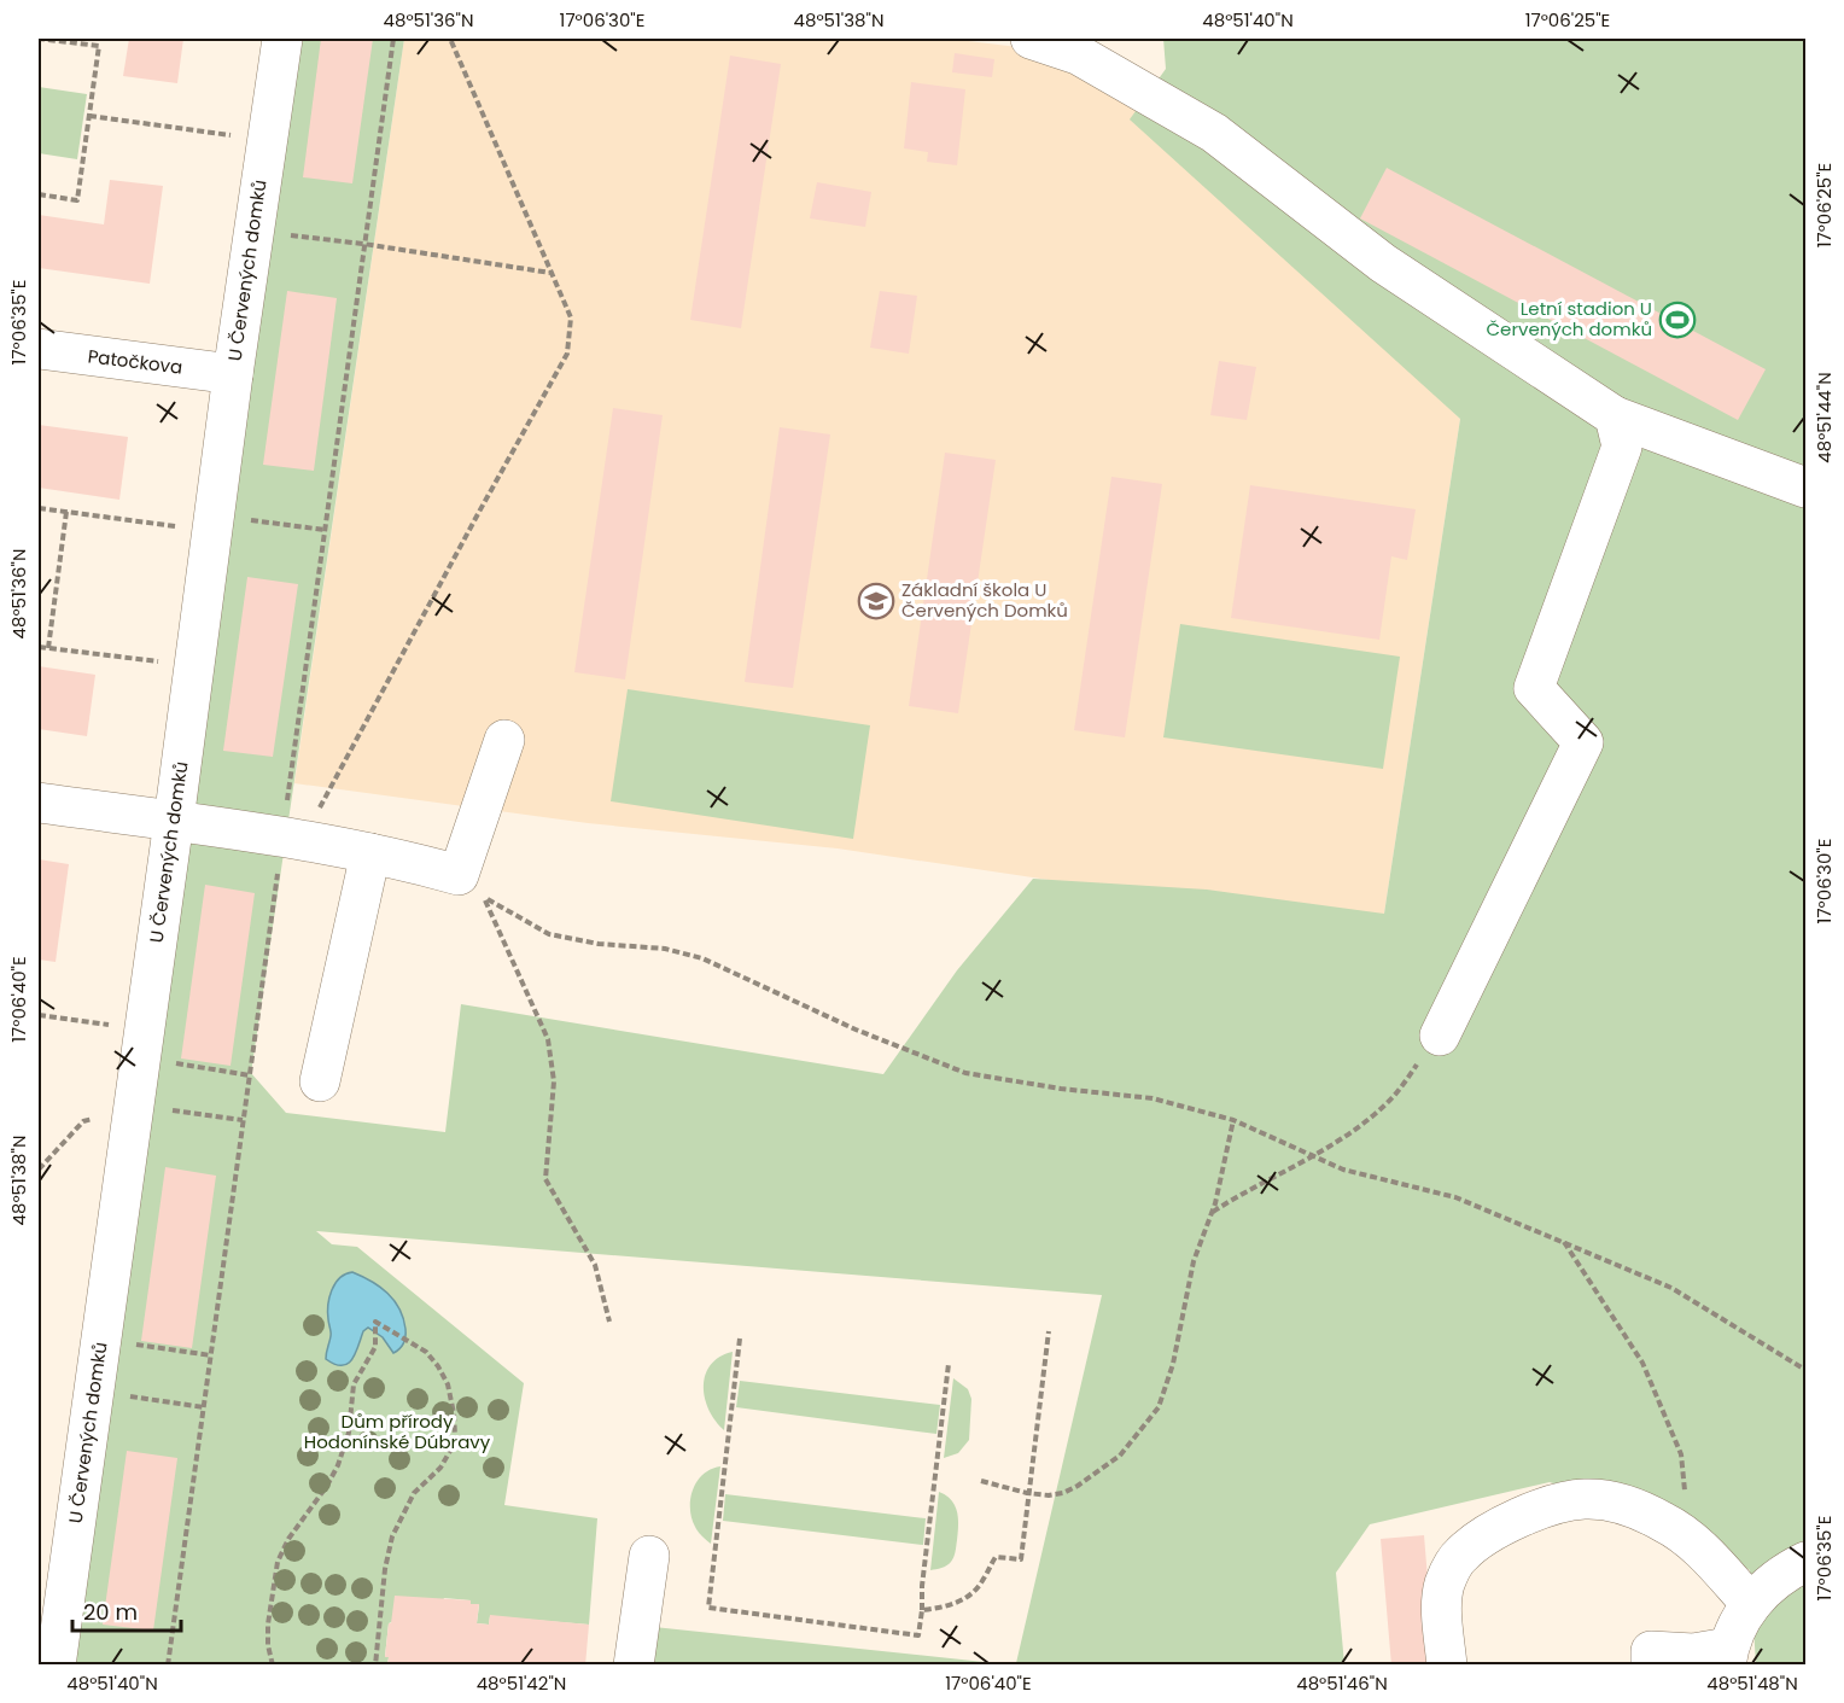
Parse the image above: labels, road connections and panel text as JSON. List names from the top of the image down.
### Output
{
  "streets": {
    "street": ["U Červených domků", "Patočkova"]
  },
  "crossings": [
    ["U Červených domků", "Patočkova"]
  ],
  "parks": ["Dům přírody Hodonínské Dúbravy"],
  "places": {
    "sports": ["Letní stadion U Červených domků"],
    "school or university": ["Základní škola U Červených Domků"]
  },
  "scale_bar": "20 m",
  "coordinates": [
    "48°51'36\"N",
    "17°06'30\"E",
    "48°51'38\"N",
    "48°51'40\"N",
    "17°06'25\"E",
    "17°06'35\"E",
    "48°51'44\"N",
    "17°06'40\"E",
    "48°51'42\"N",
    "48°51'46\"N",
    "48°51'48\"N"
  ]
}
